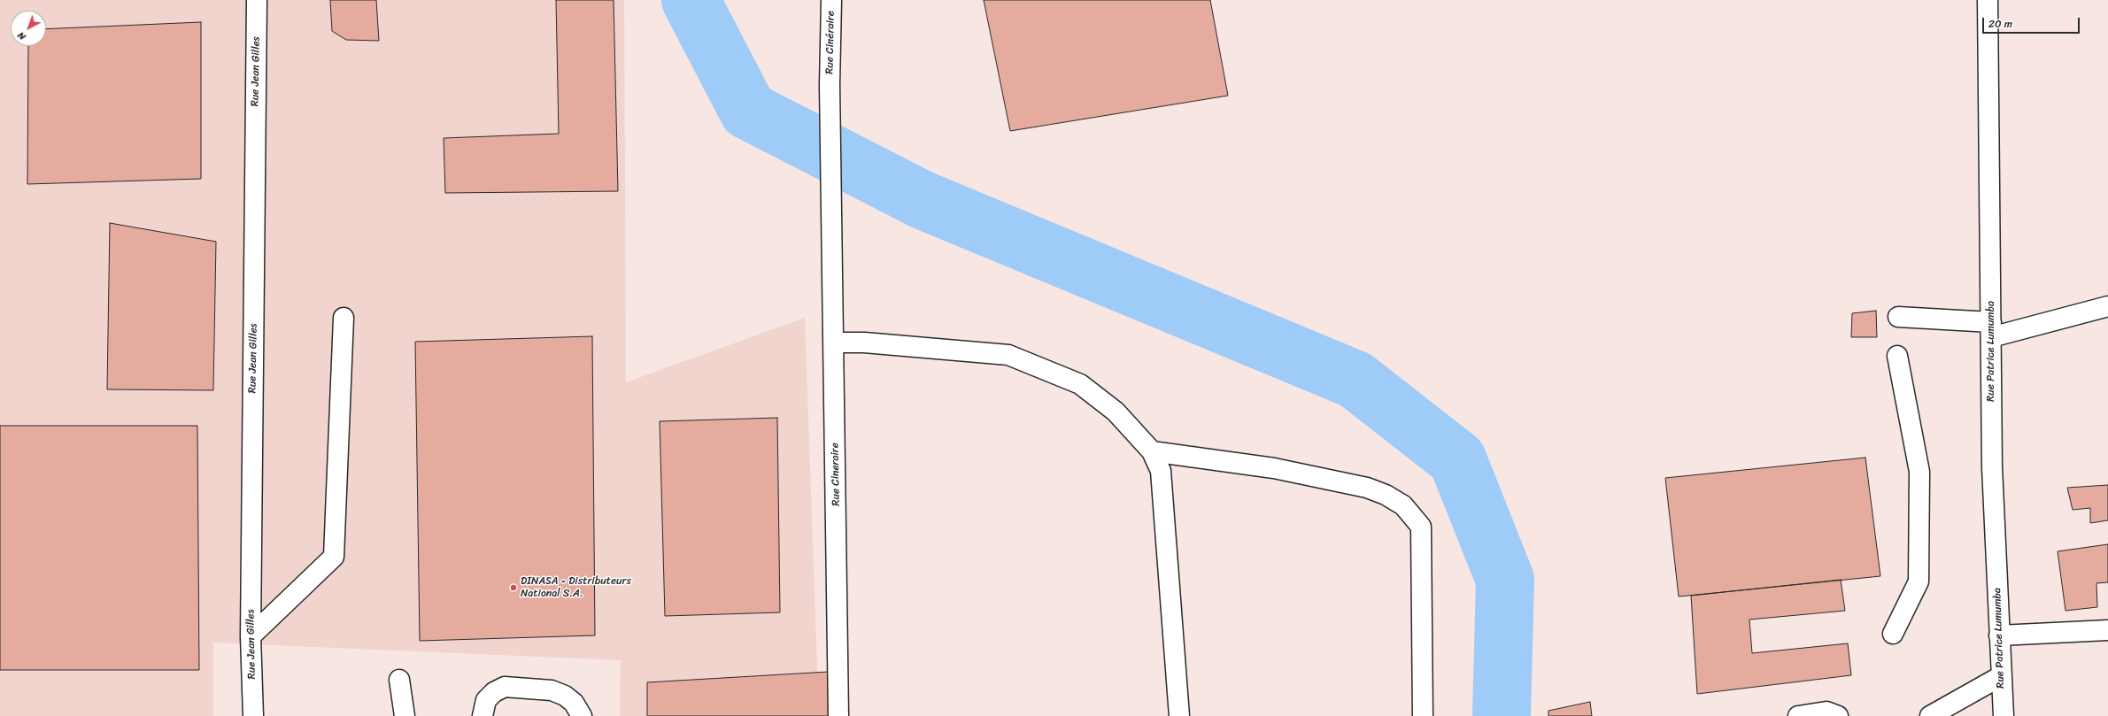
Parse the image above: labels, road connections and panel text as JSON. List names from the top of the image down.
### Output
{
  "streets": {
    "street": [
      "Rue Cinéraire",
      "Rue Jean Gilles",
      "Rue Patrice Lumumba",
      "Rue Cineraire"
    ]
  },
  "crossings": [
    ["Rue Cinéraire", "Rue Cineraire"]
  ],
  "places": ["DINASA - Distributeurs National S.A."],
  "scale_bar": "20 m",
  "north": "bottom left"
}
